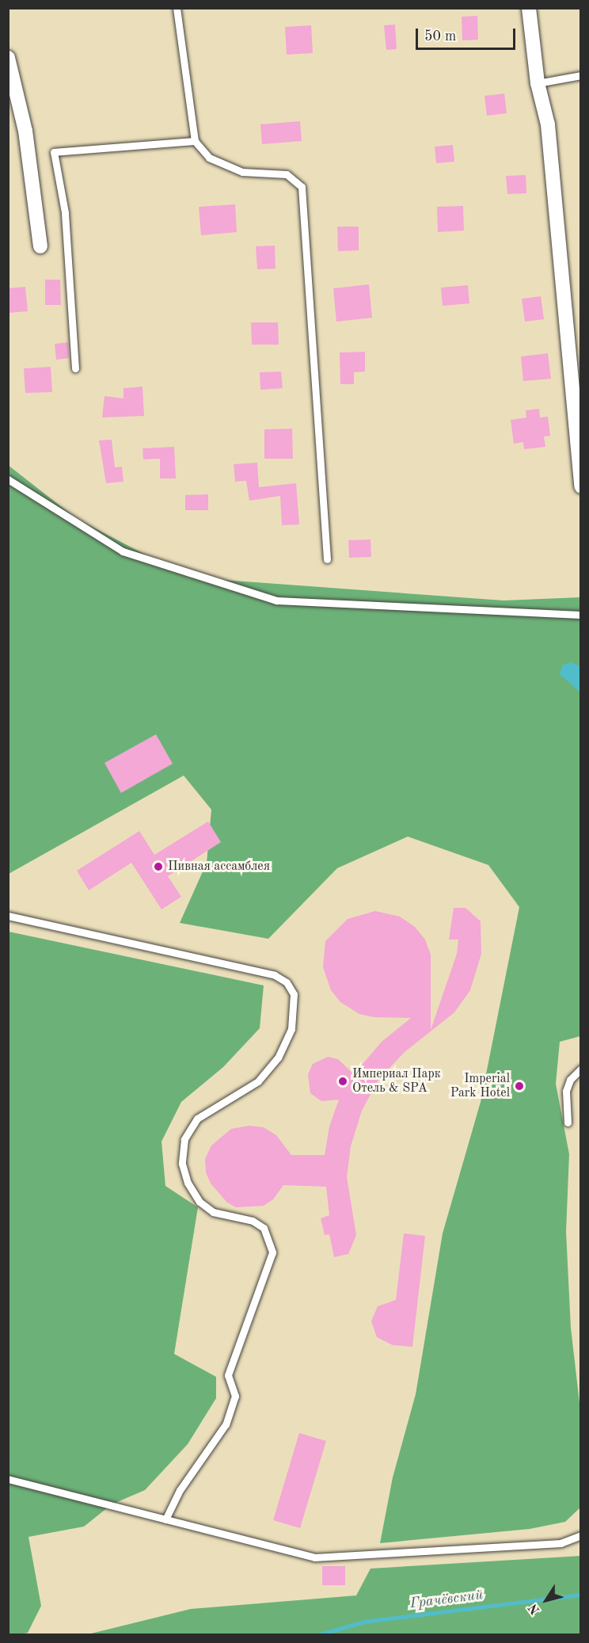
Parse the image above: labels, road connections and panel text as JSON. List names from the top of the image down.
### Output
{
  "water": ["Грачёвский"],
  "places": ["Пивная ассамблея", "Империал Парк Отель & SPA", "Imperial Park Hotel"],
  "scale_bar": "50 m",
  "north": "bottom left"
}
